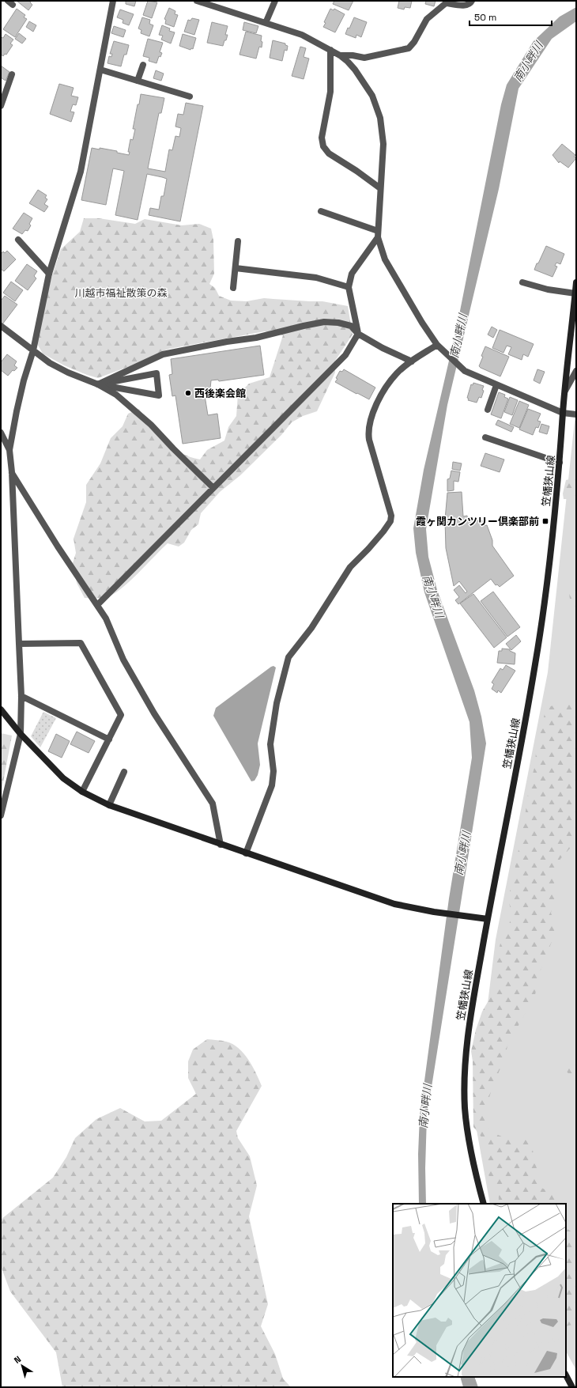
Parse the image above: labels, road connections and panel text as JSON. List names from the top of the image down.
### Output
{
  "streets": {
    "main road": ["笠幡狭山線"]
  },
  "water": ["南小畔川"],
  "parks": ["川越市福祉散策の森"],
  "places": {
    "other": ["西後楽会館"],
    "transit": ["霞ヶ関カンツリー倶楽部前"]
  },
  "scale_bar": "50 m",
  "north": "top left"
}
